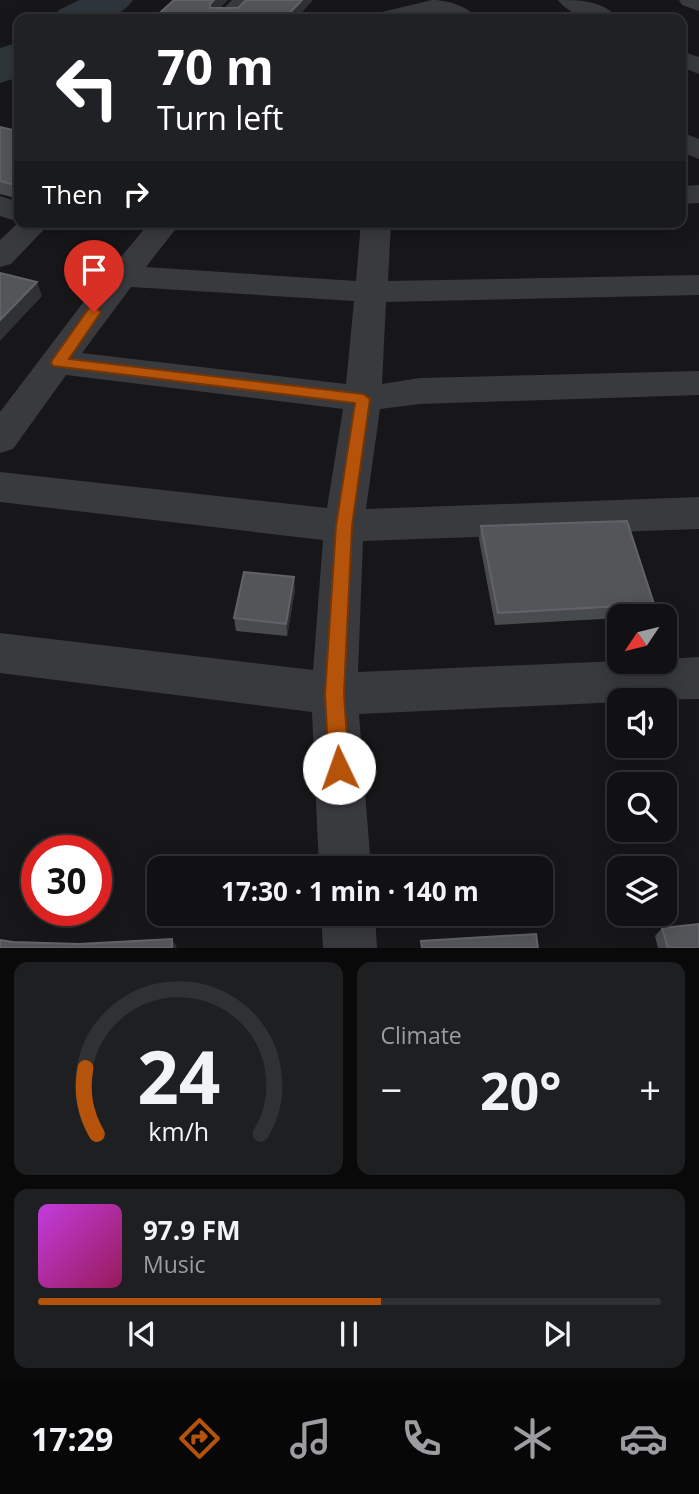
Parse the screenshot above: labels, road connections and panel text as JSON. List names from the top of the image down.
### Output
{
  "north": "bottom left",
  "page": {
    "turn": ["70 m", "Turn left"],
    "then": "Then",
    "limit": "30",
    "trip": "17:30 · 1 min · 140 m",
    "tile": "Climate",
    "heat": ["−", "20°", "+"],
    "song": ["97.9 FM", "Music"],
    "tabs": "17:29",
    "gauge": ["24", "km/h"]
  }
}
